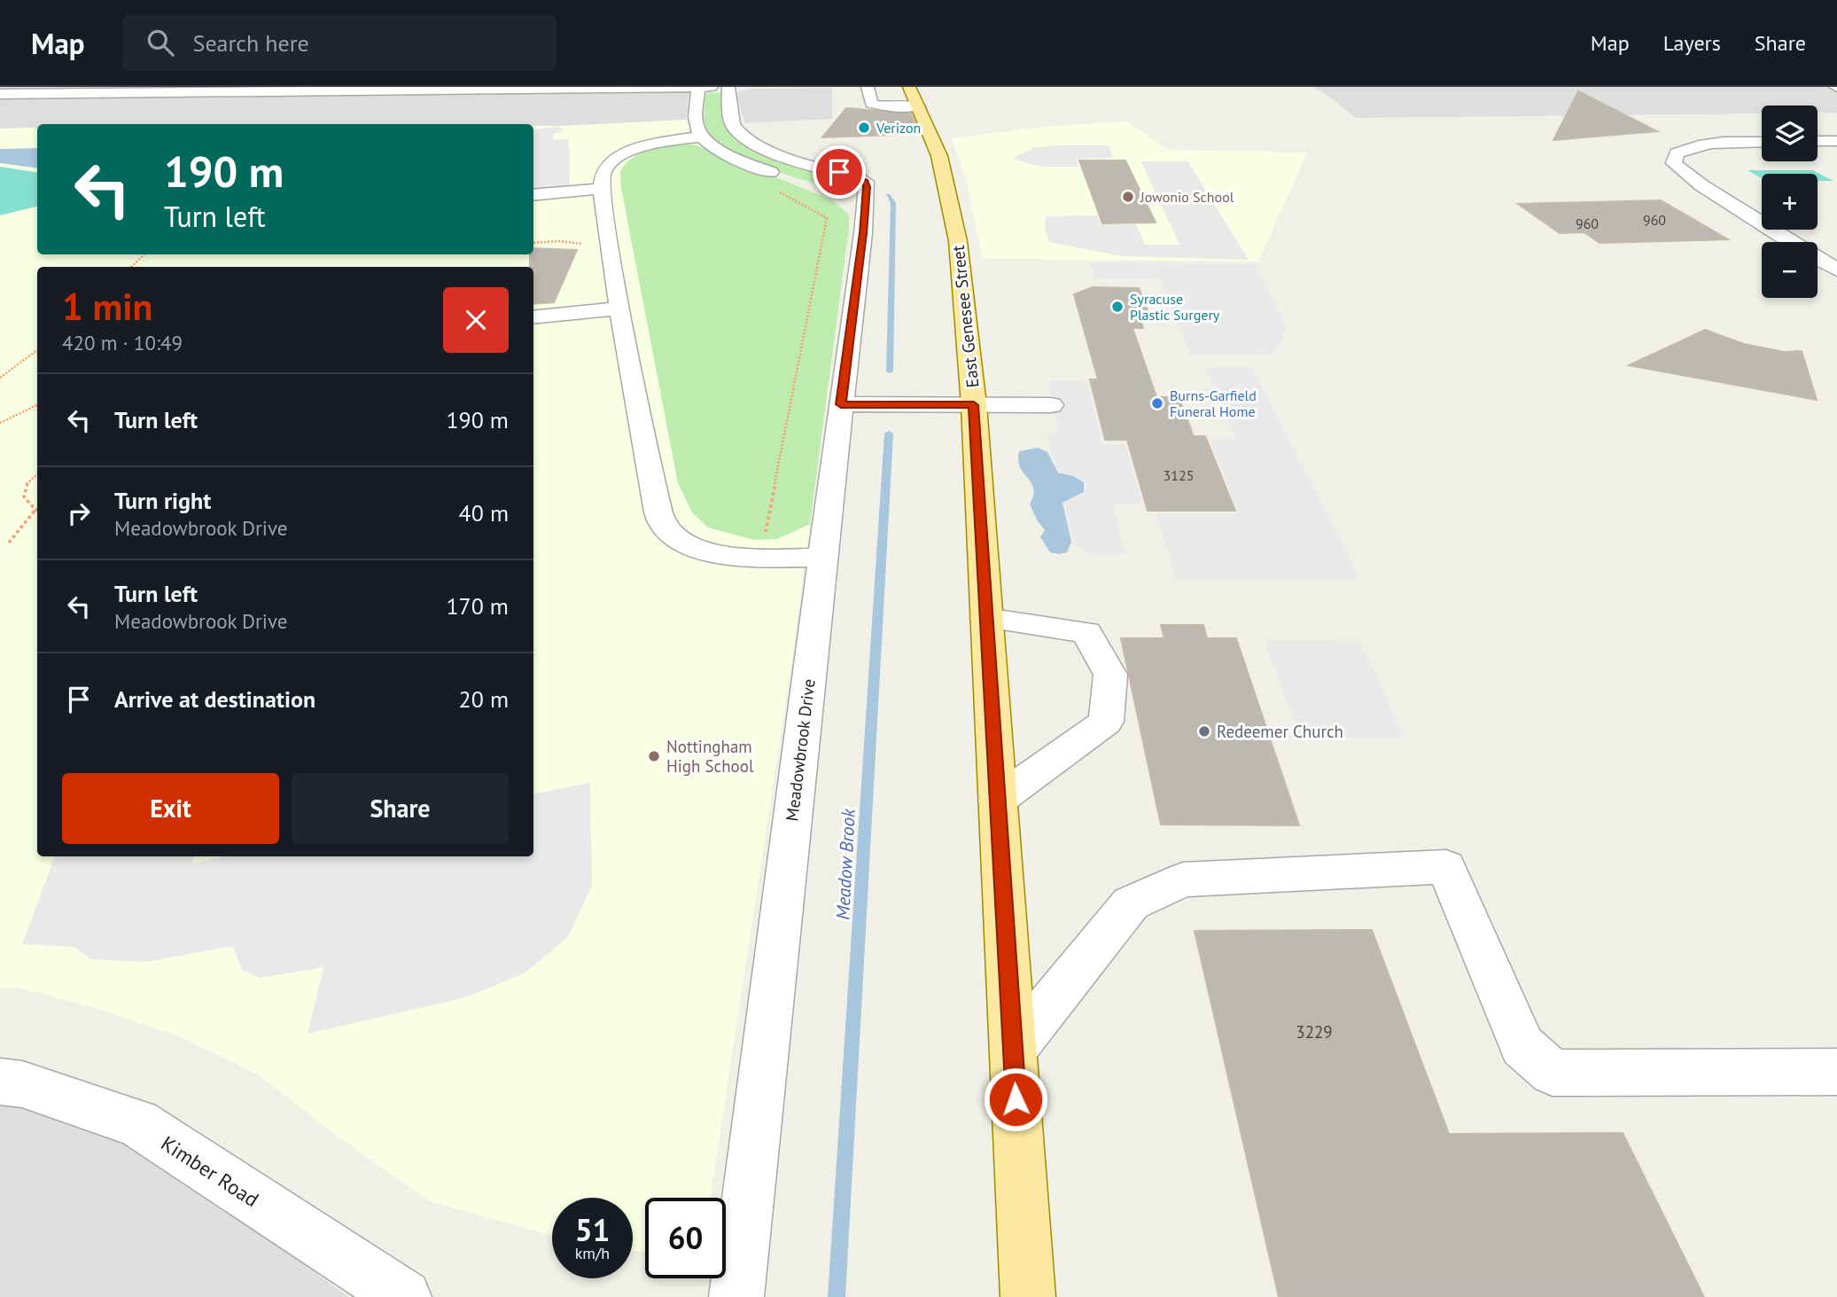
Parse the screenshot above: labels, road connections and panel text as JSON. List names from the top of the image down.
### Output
{
  "streets": {
    "main road": ["East Genesee Street"],
    "street": ["Meadowbrook Drive", "Kimber Road"]
  },
  "water": ["Meadow Brook"],
  "places": [
    "Verizon",
    "Jowonio School",
    "Syracuse Plastic Surgery",
    "Burns-Garfield Funeral Home",
    "Redeemer Church",
    "Nottingham High School"
  ],
  "house_numbers": [
    "960",
    "960",
    "3125",
    "3229"
  ],
  "page": {
    "header": "Map",
    "search": "Search here",
    "nav": ["Map", "Layers", "Share"],
    "map_buttons": ["+", "−"],
    "turn": ["190 m", "Turn left"],
    "heading": ["1 min", "420 m · 10:49"],
    "list": [
      {
        "name": "Turn left",
        "value": "190 m"
      },
      {
        "name": "Turn right",
        "note": "Meadowbrook Drive",
        "value": "40 m"
      },
      {
        "name": "Turn left",
        "note": "Meadowbrook Drive",
        "value": "170 m"
      },
      {
        "name": "Arrive at destination",
        "value": "20 m"
      }
    ],
    "buttons": ["Exit", "Share"],
    "speed": "51 km/h",
    "limit": "60"
  }
}
